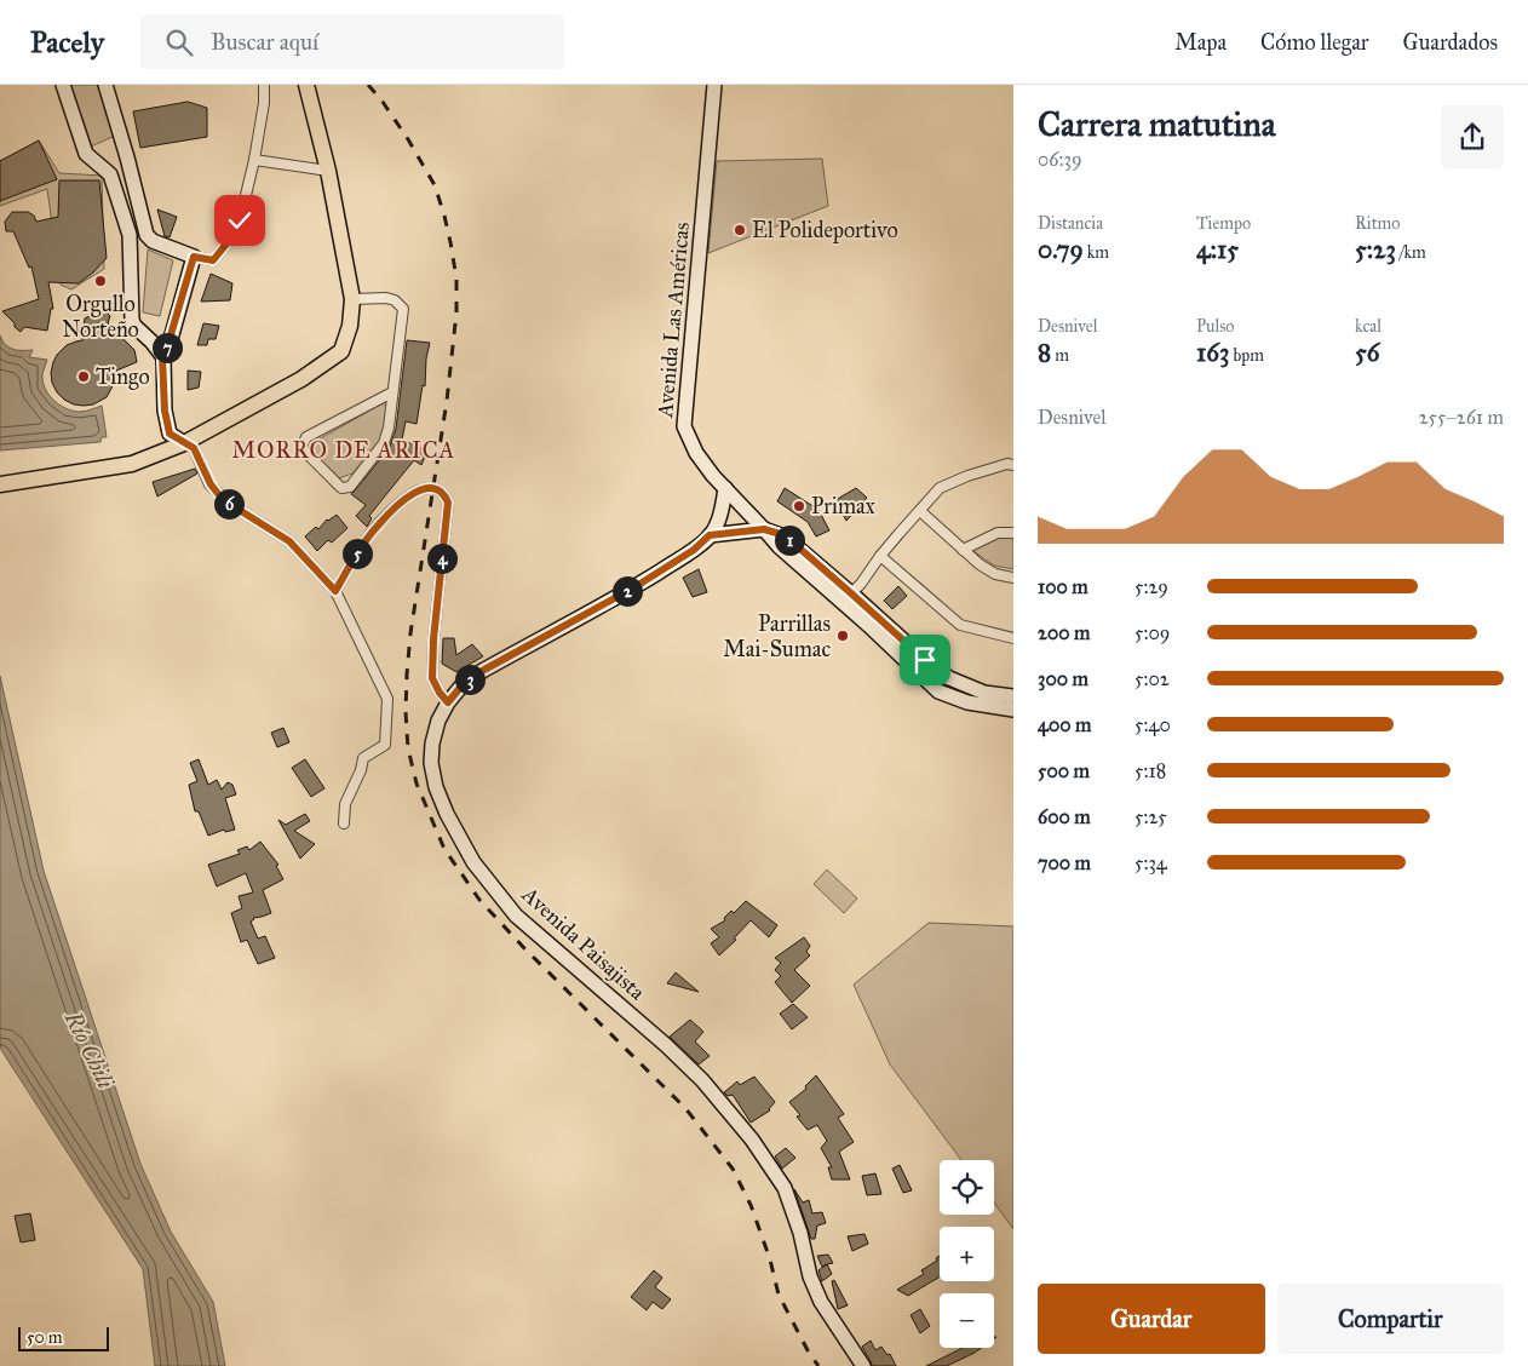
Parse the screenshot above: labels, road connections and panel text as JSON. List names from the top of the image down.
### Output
{
  "streets": {
    "main road": ["Avenida Las Américas", "Avenida Paisajista"]
  },
  "crossings": [
    ["Avenida Las Américas", "Avenida Paisajista"]
  ],
  "districts": ["MORRO DE ARICA"],
  "water": ["Río Chili"],
  "places": [
    "El Polideportivo",
    "Orgullo Norteño",
    "Tingo",
    "Primax",
    "Parrillas Mai-Sumac"
  ],
  "scale_bar": "50 m",
  "page": {
    "header": "Pacely",
    "search": "Buscar aquí",
    "nav": ["Mapa", "Cómo llegar", "Guardados"],
    "heading": ["Carrera matutina", "06:39"],
    "stats": [
      ["Distancia", "0.79 km"],
      ["Tiempo", "4:15"],
      ["Ritmo", "5:23 /km"],
      ["Desnivel", "8 m"],
      ["Pulso", "163 bpm"],
      ["kcal", "56"]
    ],
    "pins": [
      "7",
      "6",
      "1",
      "5",
      "4",
      "2",
      "3"
    ],
    "chart": ["Desnivel", "255–261 m"],
    "list": [
      {
        "name": "100 m",
        "note": "5:29"
      },
      {
        "name": "200 m",
        "note": "5:09"
      },
      {
        "name": "300 m",
        "note": "5:02"
      },
      {
        "name": "400 m",
        "note": "5:40"
      },
      {
        "name": "500 m",
        "note": "5:18"
      },
      {
        "name": "600 m",
        "note": "5:25"
      },
      {
        "name": "700 m",
        "note": "5:34"
      }
    ],
    "map_buttons": ["+", "−"],
    "buttons": ["Guardar", "Compartir"],
    "scale": "50 m"
  }
}
